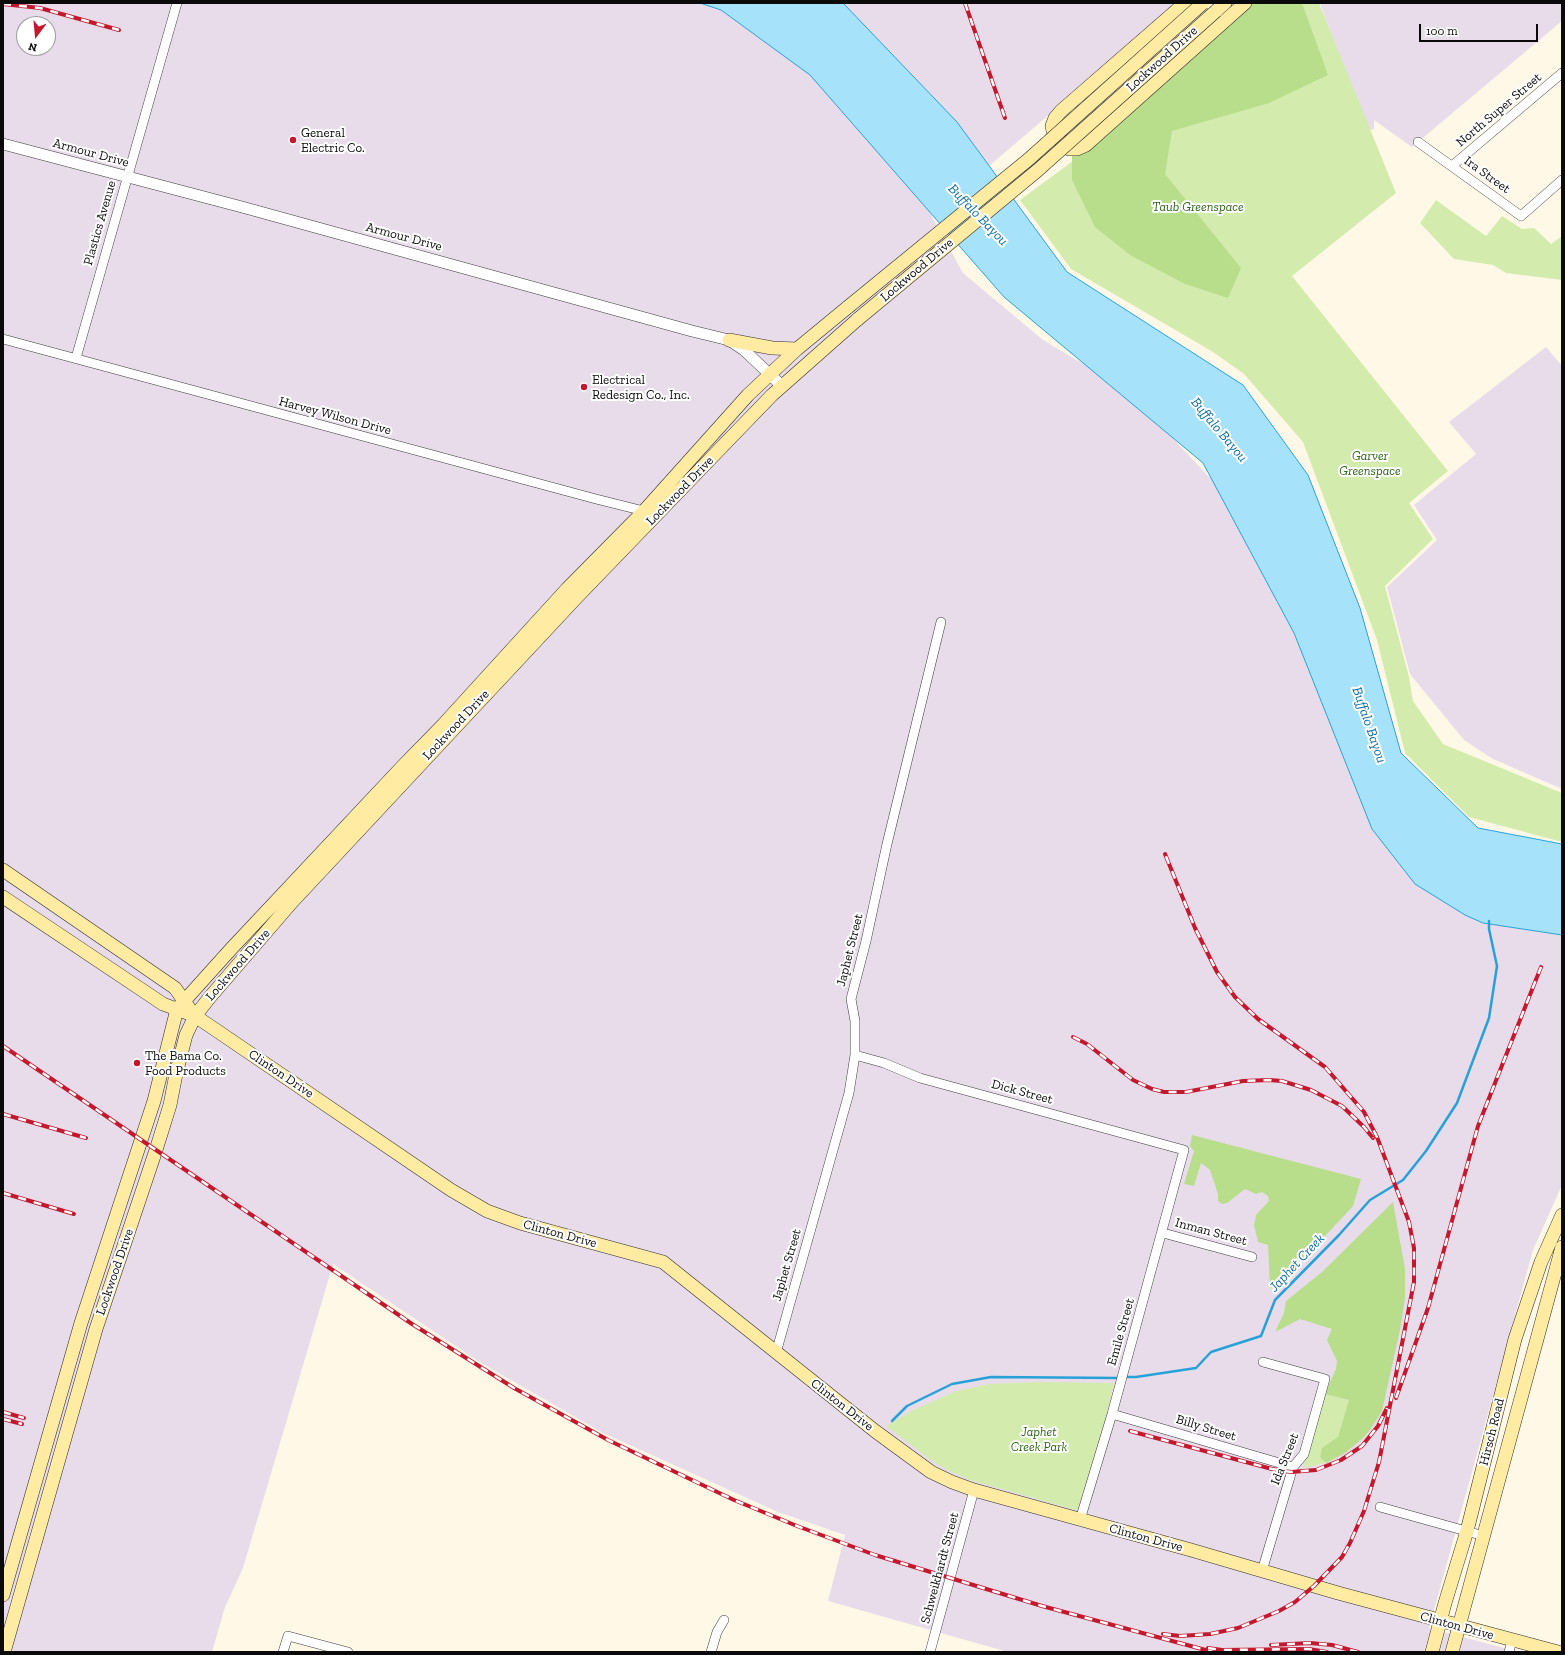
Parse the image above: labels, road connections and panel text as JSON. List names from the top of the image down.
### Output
{
  "streets": {
    "main road": ["Lockwood Drive", "Clinton Drive", "Hirsch Road"],
    "street": [
      "North Super Street",
      "Armour Drive",
      "Ira Street",
      "Plastics Avenue",
      "Harvey Wilson Drive",
      "Japhet Street",
      "Dick Street",
      "Inman Street",
      "Emile Street",
      "Billy Street",
      "Ida Street",
      "Schweikhardt Street"
    ]
  },
  "crossings": [
    ["Lockwood Drive", "Armour Drive"],
    ["Lockwood Drive", "Harvey Wilson Drive"],
    ["Lockwood Drive", "Clinton Drive"],
    ["North Super Street", "Ira Street"],
    ["Armour Drive", "Plastics Avenue"],
    ["Plastics Avenue", "Harvey Wilson Drive"],
    ["Japhet Street", "Clinton Drive"],
    ["Japhet Street", "Dick Street"],
    ["Clinton Drive", "Emile Street"],
    ["Clinton Drive", "Hirsch Road"],
    ["Clinton Drive", "Ida Street"],
    ["Clinton Drive", "Schweikhardt Street"],
    ["Dick Street", "Emile Street"],
    ["Inman Street", "Emile Street"],
    ["Emile Street", "Billy Street"],
    ["Billy Street", "Ida Street"]
  ],
  "water": ["Buffalo Bayou", "Japhet Creek"],
  "parks": ["Taub Greenspace", "Garver Greenspace", "Japhet Creek Park"],
  "places": ["General Electric Co.", "Electrical Redesign Co., Inc.", "The Bama Co. Food Products"],
  "scale_bar": "100 m",
  "north": "bottom"
}
